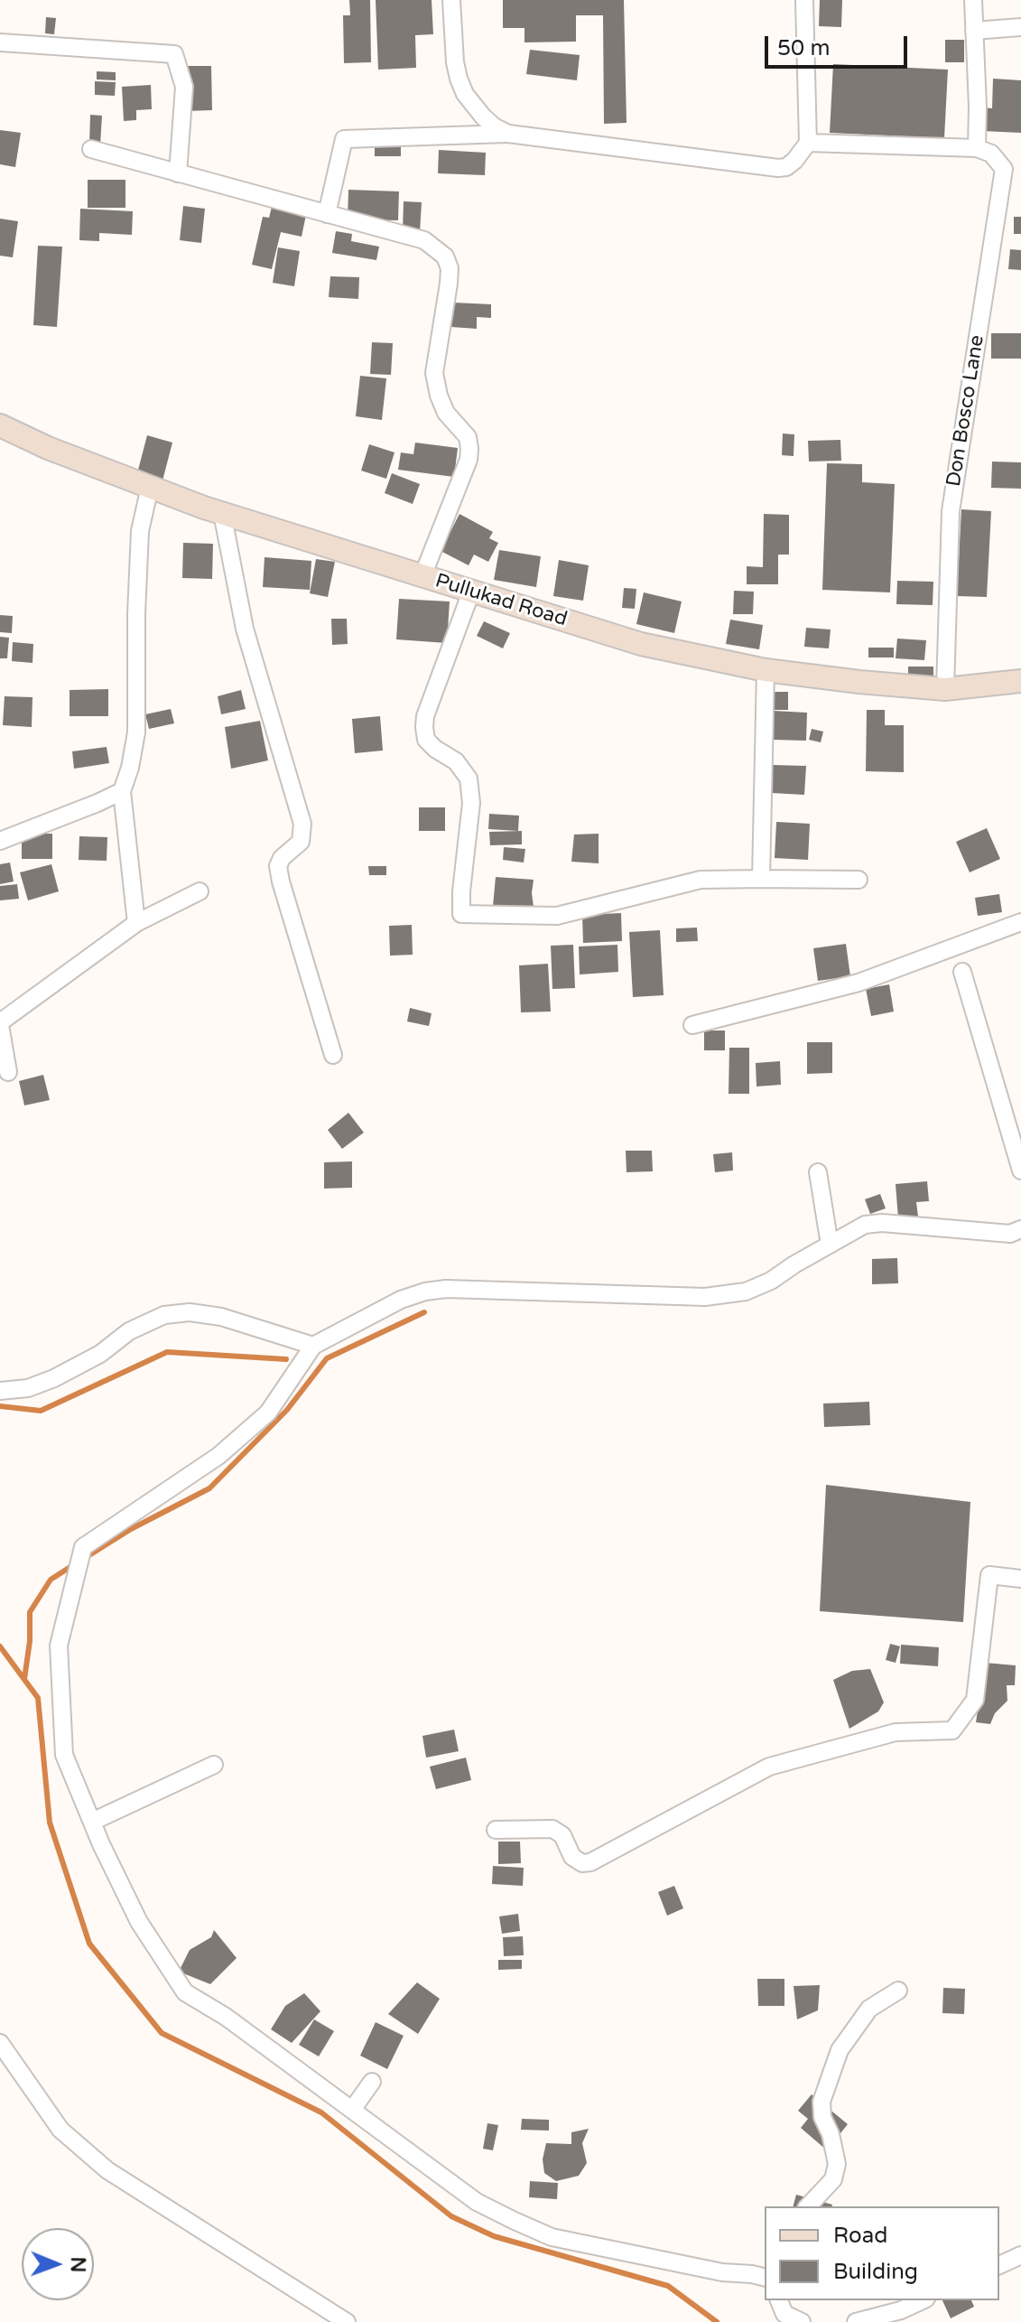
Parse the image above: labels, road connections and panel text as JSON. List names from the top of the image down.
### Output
{
  "streets": {
    "street": ["Don Bosco Lane", "Pullukad Road"]
  },
  "crossings": [
    ["Don Bosco Lane", "Pullukad Road"]
  ],
  "legend": ["Road", "Building"],
  "scale_bar": "50 m",
  "north": "right"
}
